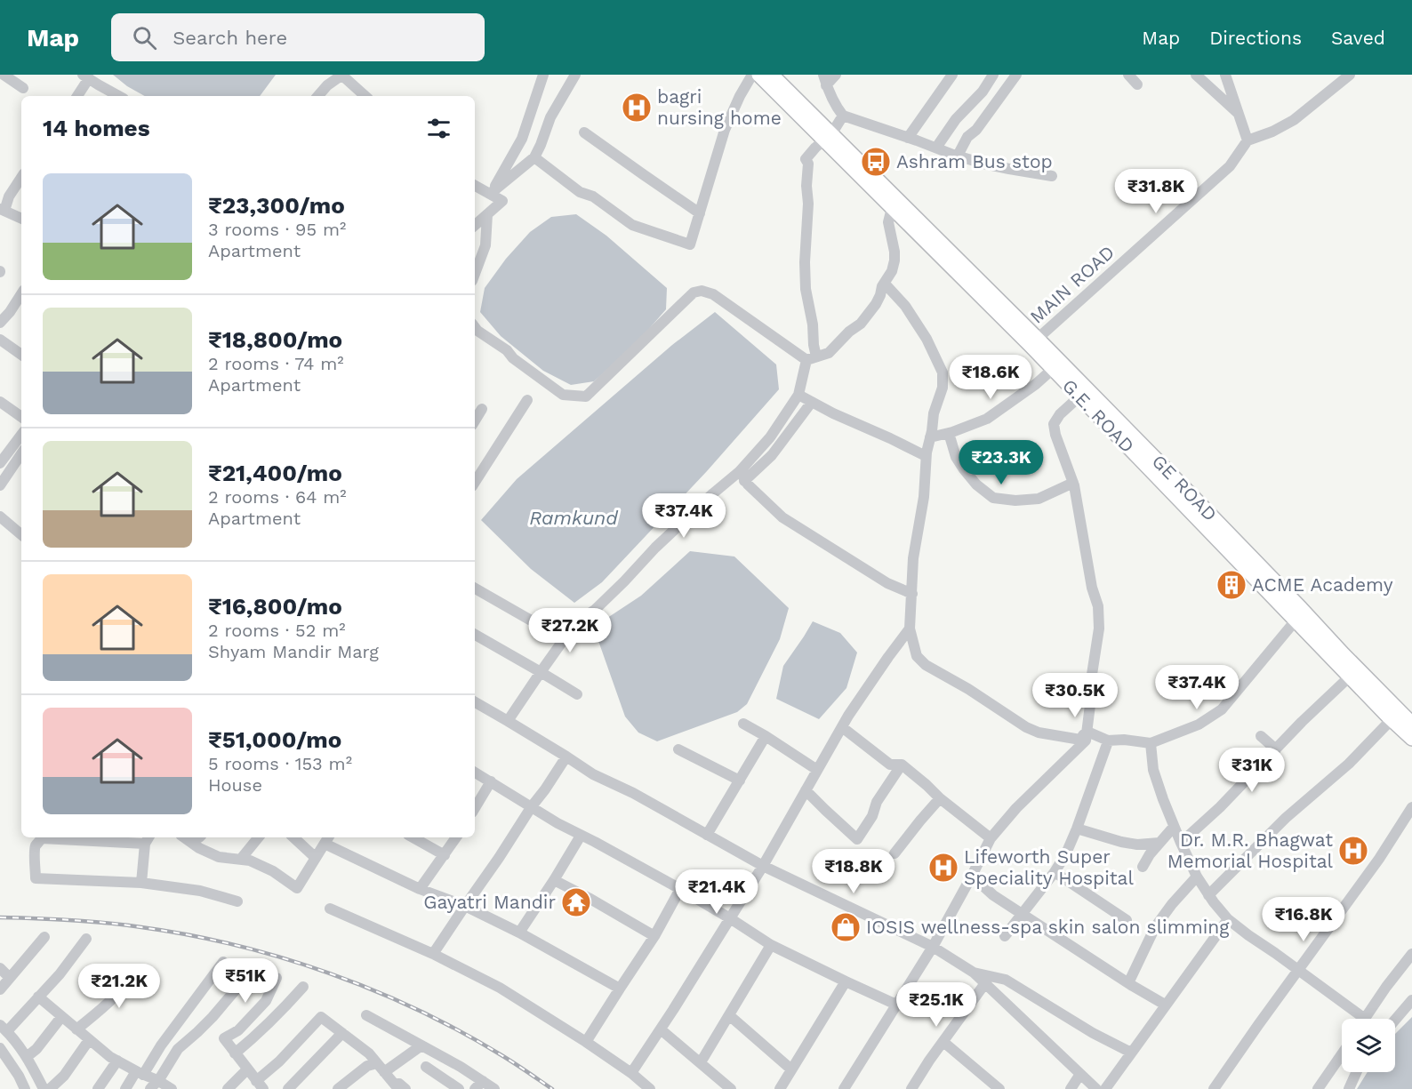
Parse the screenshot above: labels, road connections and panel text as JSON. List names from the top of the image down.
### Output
{
  "streets": {
    "main road": ["G.E. ROAD", "GE ROAD"],
    "street": ["MAIN ROAD"]
  },
  "crossings": [
    ["MAIN ROAD", "G.E. ROAD"],
    ["MAIN ROAD", "GE ROAD"],
    ["G.E. ROAD", "GE ROAD"]
  ],
  "water": ["Ramkund"],
  "places": {
    "hospital": ["bagri nursing home", "Dr. M.R. Bhagwat Memorial Hospital", "Lifeworth Super Speciality Hospital"],
    "bus stop": ["Ashram Bus stop"],
    "building": ["ACME Academy"],
    "temple": ["Gayatri Mandir"],
    "shop": ["IOSIS wellness-spa skin salon slimming"]
  },
  "page": {
    "header": "Map",
    "search": "Search here",
    "nav": ["Map", "Directions", "Saved"],
    "heading": "14 homes",
    "list": [
      {
        "name": "₹23,300/mo",
        "note": "3 rooms · 95 m² · Apartment"
      },
      {
        "name": "₹18,800/mo",
        "note": "2 rooms · 74 m² · Apartment"
      },
      {
        "name": "₹21,400/mo",
        "note": "2 rooms · 64 m² · Apartment"
      },
      {
        "name": "₹16,800/mo",
        "note": "2 rooms · 52 m² · Shyam Mandir Marg"
      },
      {
        "name": "₹51,000/mo",
        "note": "5 rooms · 153 m² · House"
      }
    ],
    "price": [
      "₹31.8K",
      "₹18.6K",
      "₹23.3K",
      "₹37.4K",
      "₹27.2K",
      "₹37.4K",
      "₹30.5K",
      "₹31K",
      "₹18.8K",
      "₹21.4K",
      "₹16.8K",
      "₹51K",
      "₹21.2K",
      "₹25.1K"
    ]
  }
}
